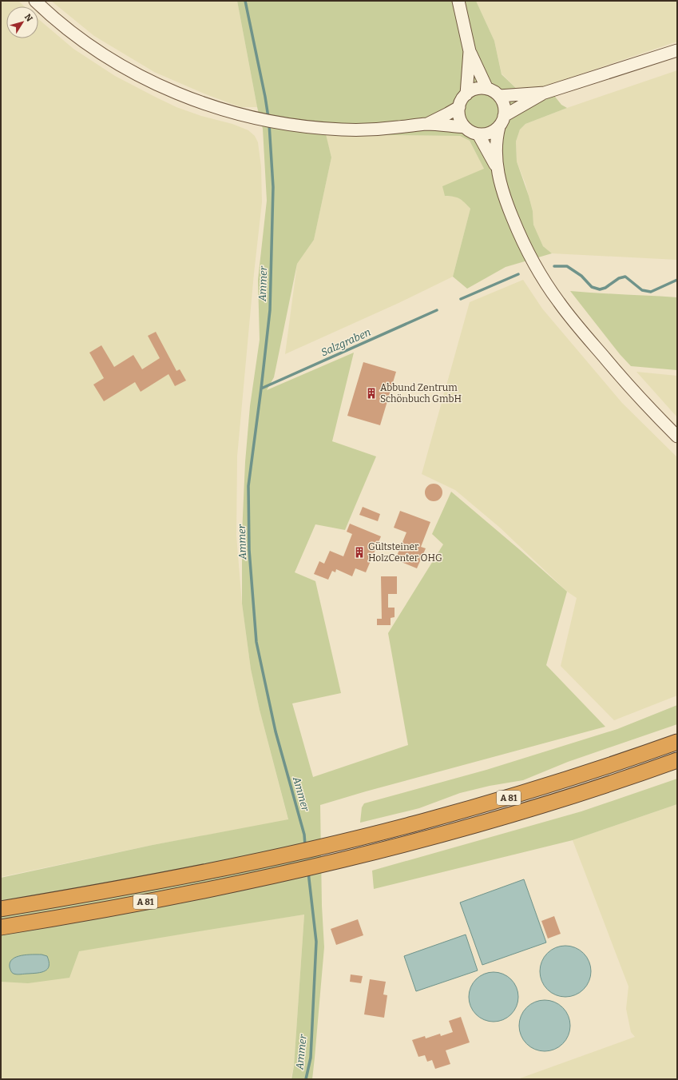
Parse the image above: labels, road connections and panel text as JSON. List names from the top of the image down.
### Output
{
  "streets": {
    "highway": ["A 81"]
  },
  "water": ["Ammer", "Salzgraben"],
  "places": {
    "building": ["Abbund Zentrum Schönbuch GmbH", "Gültsteiner HolzCenter OHG"]
  },
  "north": "top right"
}
